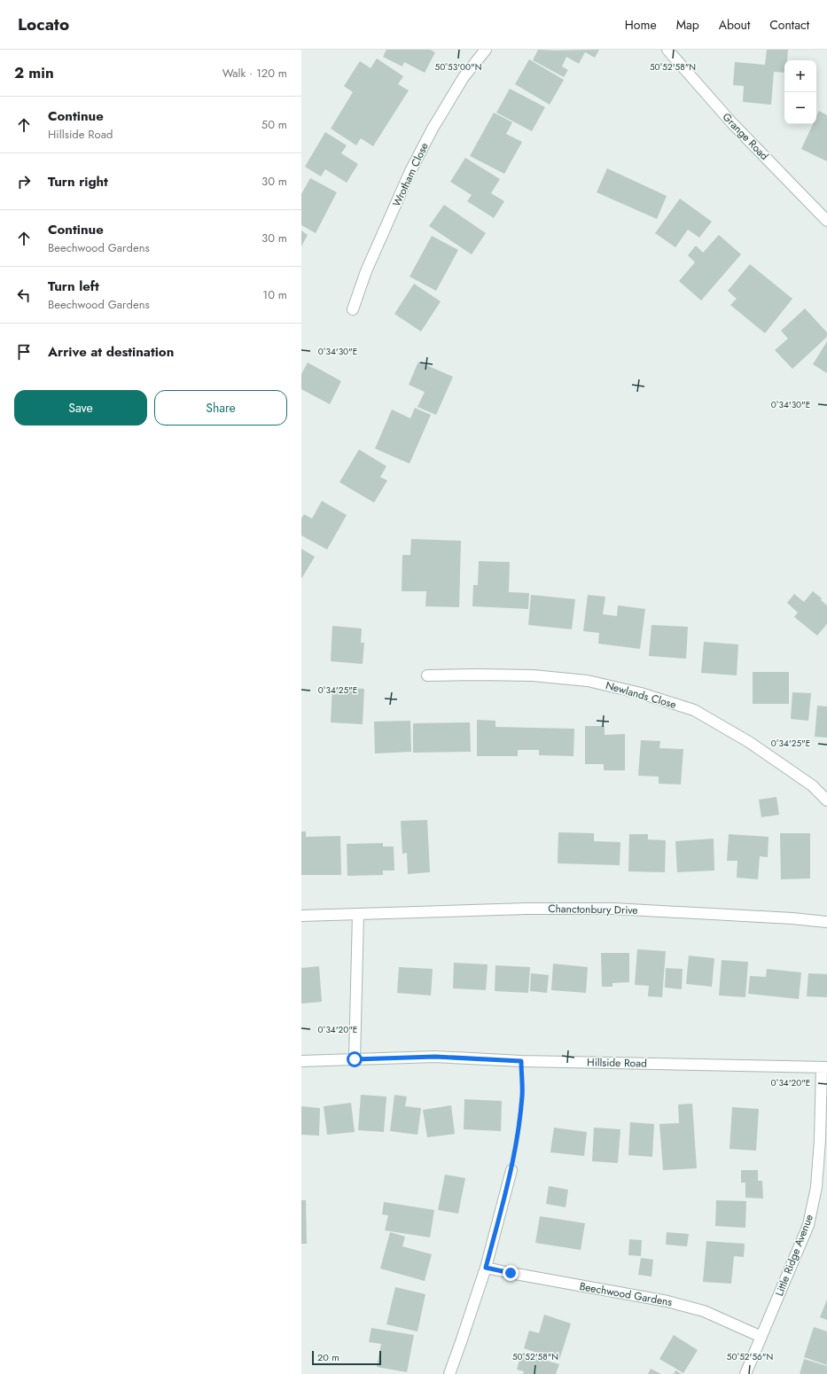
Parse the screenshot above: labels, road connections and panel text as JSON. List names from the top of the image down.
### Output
{
  "streets": {
    "street": [
      "Grange Road",
      "Wrotham Close",
      "Newlands Close",
      "Chanctonbury Drive",
      "Hillside Road",
      "Little Ridge Avenue",
      "Beechwood Gardens"
    ]
  },
  "crossings": [
    ["Hillside Road", "Little Ridge Avenue"],
    ["Little Ridge Avenue", "Beechwood Gardens"]
  ],
  "scale_bar": "20 m",
  "page": {
    "header": "Locato",
    "nav": [
      "Home",
      "Map",
      "About",
      "Contact"
    ],
    "heading": ["2 min", "Walk · 120 m"],
    "map_buttons": ["+", "−"],
    "list": [
      ["Continue", "Hillside Road", "50 m"],
      ["Turn right", "30 m"],
      ["Continue", "Beechwood Gardens", "30 m"],
      ["Turn left", "Beechwood Gardens", "10 m"],
      "Arrive at destination"
    ],
    "buttons": ["Save", "Share"],
    "scale": "20 m"
  },
  "coordinates": [
    "50°53'00\"N",
    "50°52'58\"N",
    "0°34'30\"E",
    "0°34'25\"E",
    "0°34'20\"E",
    "50°52'56\"N"
  ]
}
